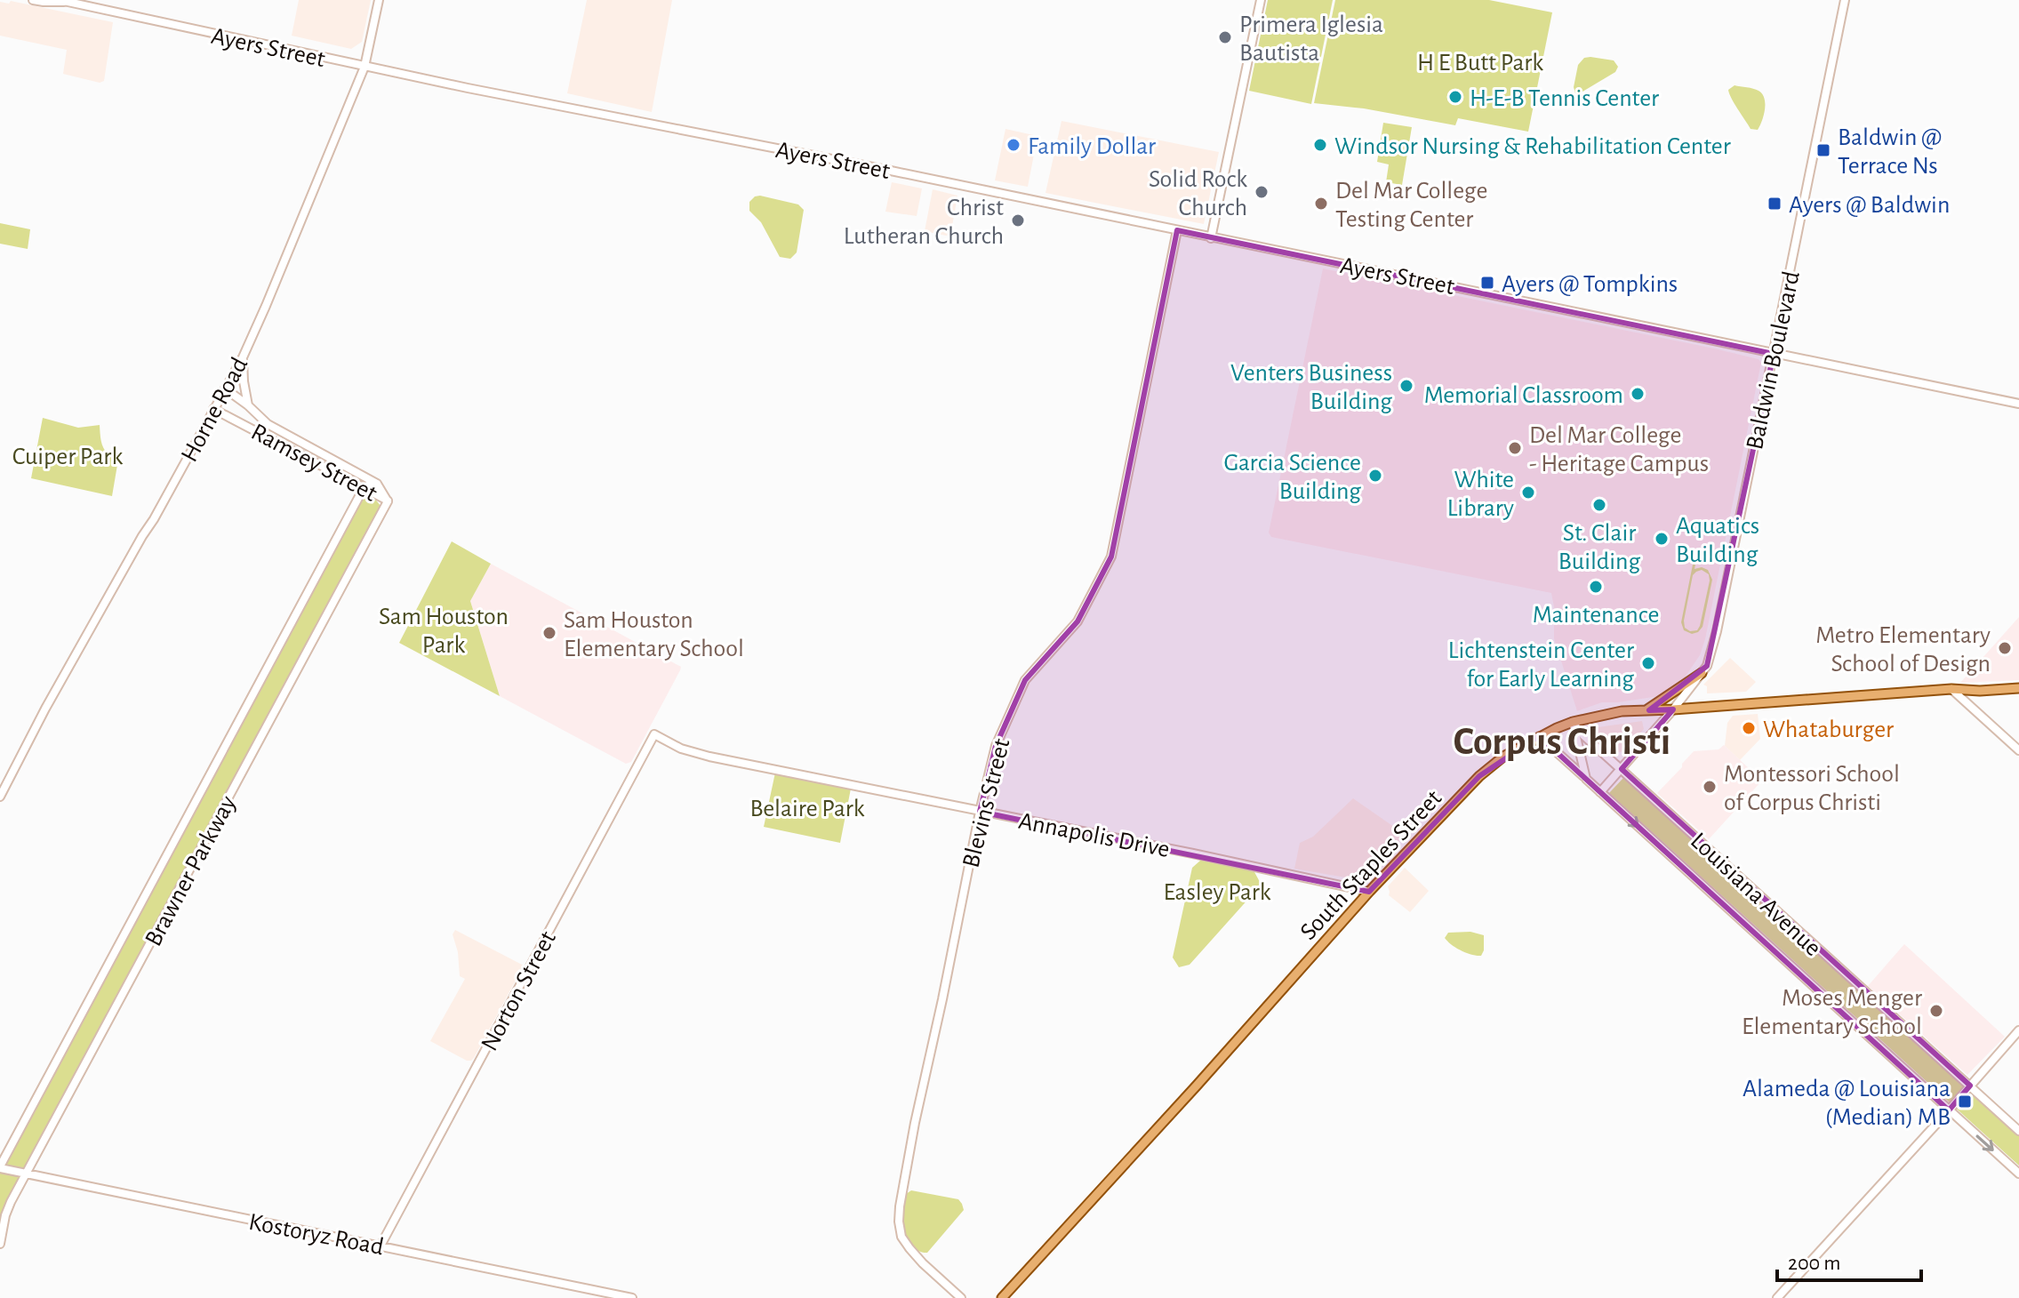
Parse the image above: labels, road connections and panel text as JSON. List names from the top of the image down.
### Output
{
  "streets": {
    "main road": [
      "Ayers Street",
      "Baldwin Boulevard",
      "Horne Road",
      "Ramsey Street",
      "Blevins Street",
      "Annapolis Drive",
      "South Staples Street",
      "Brawner Parkway",
      "Louisiana Avenue",
      "Norton Street",
      "Kostoryz Road"
    ]
  },
  "crossings": [
    ["Ayers Street", "Baldwin Boulevard"],
    ["Ayers Street", "Horne Road"],
    ["Ayers Street", "Blevins Street"],
    ["Baldwin Boulevard", "South Staples Street"],
    ["Baldwin Boulevard", "Louisiana Avenue"],
    ["Horne Road", "Ramsey Street"],
    ["Ramsey Street", "Brawner Parkway"],
    ["Blevins Street", "Annapolis Drive"],
    ["Annapolis Drive", "South Staples Street"],
    ["Annapolis Drive", "Norton Street"],
    ["South Staples Street", "Louisiana Avenue"],
    ["Brawner Parkway", "Kostoryz Road"],
    ["Norton Street", "Kostoryz Road"]
  ],
  "districts": ["Corpus Christi"],
  "parks": [
    "H E Butt Park",
    "Cuiper Park",
    "Sam Houston Park",
    "Belaire Park",
    "Easley Park"
  ],
  "places": {
    "other": [
      "Primera Iglesia Bautista",
      "H-E-B Tennis Center",
      "Family Dollar",
      "Windsor Nursing & Rehabilitation Center",
      "Solid Rock Church",
      "Del Mar College Testing Center",
      "Christ Lutheran Church",
      "Venters Business Building",
      "Memorial Classroom",
      "Del Mar College - Heritage Campus",
      "Garcia Science Building",
      "White Library",
      "St. Clair Building",
      "Aquatics Building",
      "Maintenance",
      "Sam Houston Elementary School",
      "Metro Elementary School of Design",
      "Lichtenstein Center for Early Learning",
      "Whataburger",
      "Montessori School of Corpus Christi",
      "Moses Menger Elementary School"
    ],
    "transit": [
      "Baldwin @ Terrace Ns",
      "Ayers @ Baldwin",
      "Ayers @ Tompkins",
      "Alameda @ Louisiana (Median) MB"
    ]
  },
  "scale_bar": "200 m"
}
